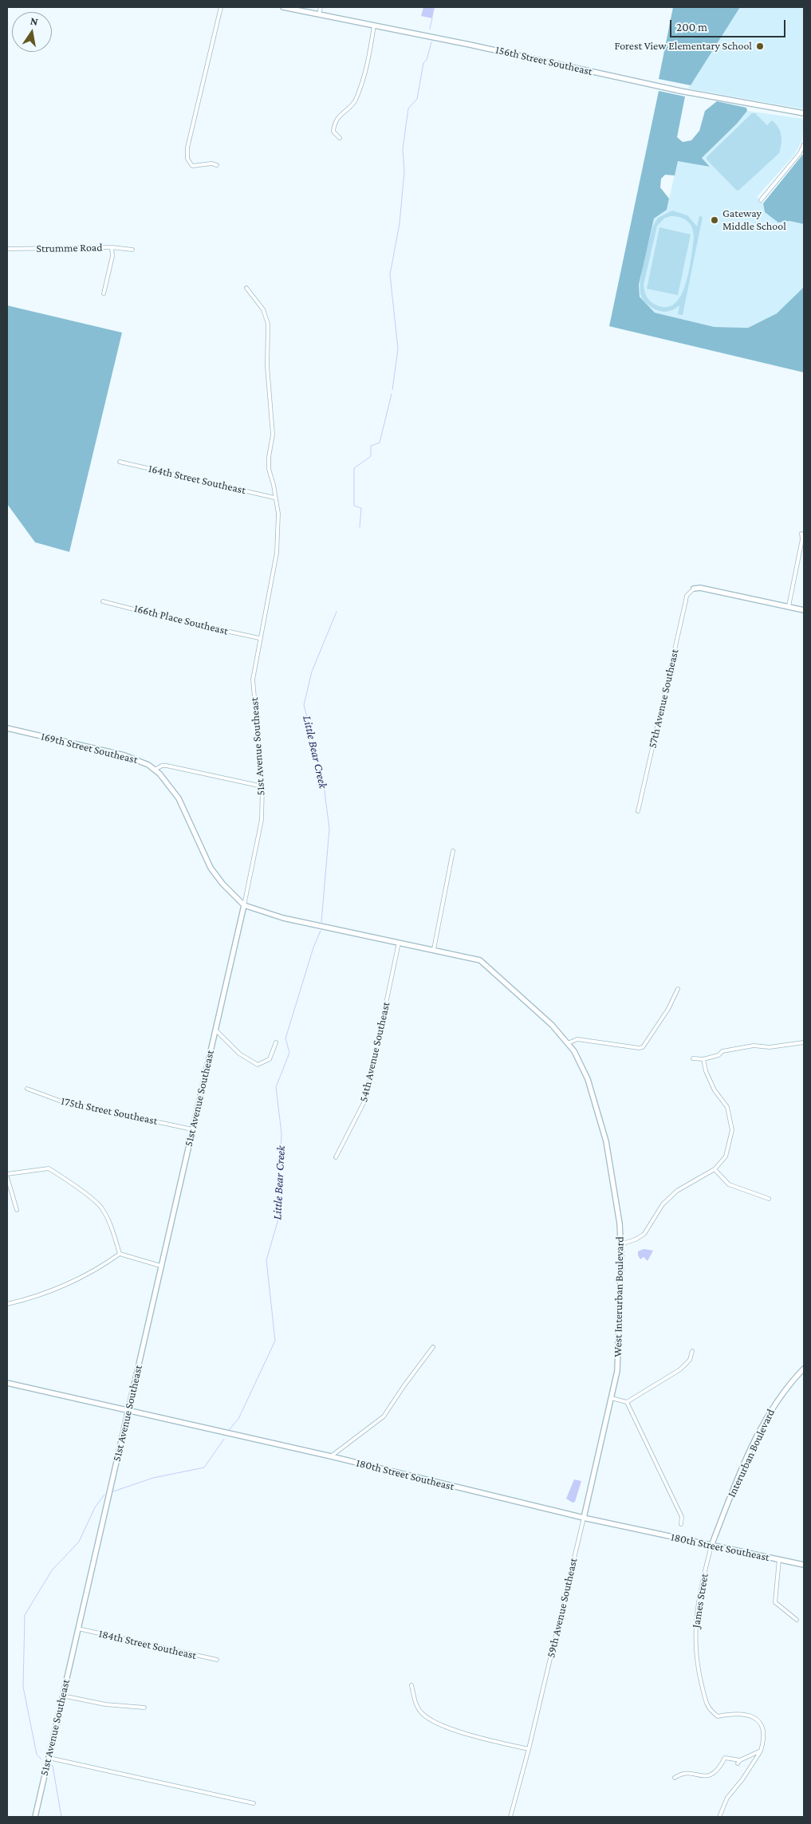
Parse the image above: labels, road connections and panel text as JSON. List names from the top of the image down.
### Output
{
  "streets": {
    "street": [
      "156th Street Southeast",
      "Strumme Road",
      "164th Street Southeast",
      "166th Place Southeast",
      "57th Avenue Southeast",
      "51st Avenue Southeast",
      "169th Street Southeast",
      "54th Avenue Southeast",
      "175th Street Southeast",
      "West Interurban Boulevard",
      "Interurban Boulevard",
      "180th Street Southeast",
      "James Street",
      "59th Avenue Southeast",
      "184th Street Southeast"
    ]
  },
  "crossings": [
    ["164th Street Southeast", "51st Avenue Southeast"],
    ["166th Place Southeast", "51st Avenue Southeast"],
    ["51st Avenue Southeast", "175th Street Southeast"],
    ["51st Avenue Southeast", "West Interurban Boulevard"],
    ["51st Avenue Southeast", "180th Street Southeast"],
    ["51st Avenue Southeast", "184th Street Southeast"],
    ["54th Avenue Southeast", "West Interurban Boulevard"],
    ["West Interurban Boulevard", "59th Avenue Southeast"],
    ["Interurban Boulevard", "180th Street Southeast"],
    ["Interurban Boulevard", "James Street"],
    ["180th Street Southeast", "James Street"],
    ["180th Street Southeast", "59th Avenue Southeast"]
  ],
  "water": ["Little Bear Creek"],
  "places": ["Forest View Elementary School", "Gateway Middle School"],
  "scale_bar": "200 m",
  "north": "top"
}
